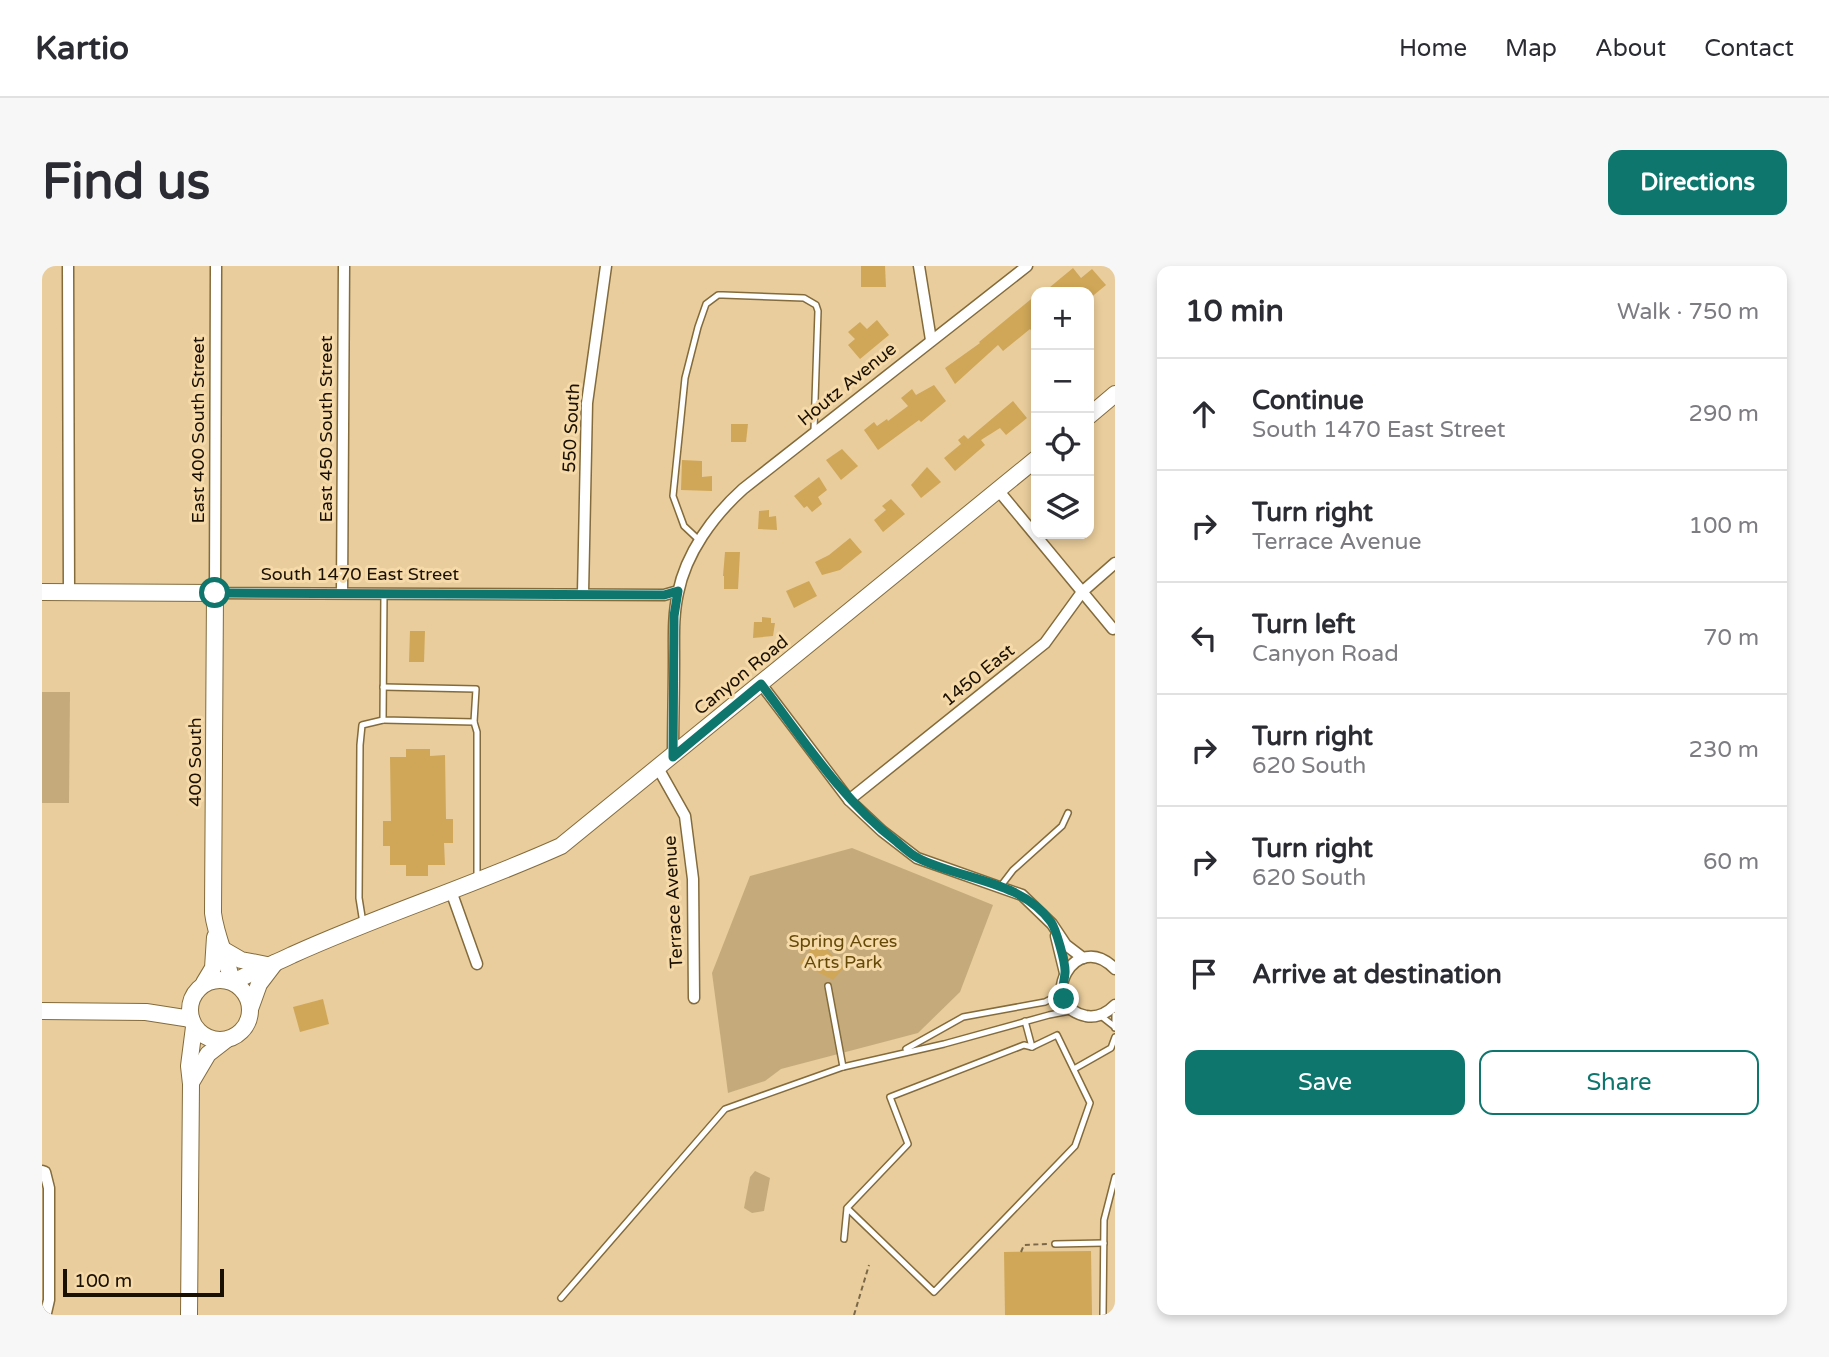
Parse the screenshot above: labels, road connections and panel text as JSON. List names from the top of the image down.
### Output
{
  "streets": {
    "main road": ["South 1470 East Street", "Canyon Road", "400 South"],
    "street": [
      "Houtz Avenue",
      "550 South",
      "East 450 South Street",
      "East 400 South Street",
      "1450 East",
      "Terrace Avenue"
    ]
  },
  "crossings": [
    ["550 South", "South 1470 East Street"],
    ["East 450 South Street", "South 1470 East Street"],
    ["East 400 South Street", "South 1470 East Street"],
    ["East 400 South Street", "400 South"],
    ["South 1470 East Street", "400 South"],
    ["Canyon Road", "400 South"],
    ["Canyon Road", "Terrace Avenue"]
  ],
  "parks": ["Spring Acres Arts Park"],
  "scale_bar": "100 m",
  "page": {
    "header": "Kartio",
    "nav": [
      "Home",
      "Map",
      "About",
      "Contact"
    ],
    "buttons": [
      "Directions",
      ["Save", "Share"]
    ],
    "title": "Find us",
    "heading": ["10 min", "Walk · 750 m"],
    "map_buttons": ["+", "−"],
    "list": [
      ["Continue", "South 1470 East Street", "290 m"],
      ["Turn right", "Terrace Avenue", "100 m"],
      ["Turn left", "Canyon Road", "70 m"],
      ["Turn right", "620 South", "230 m"],
      ["Turn right", "620 South", "60 m"],
      "Arrive at destination"
    ],
    "scale": "100 m"
  }
}
